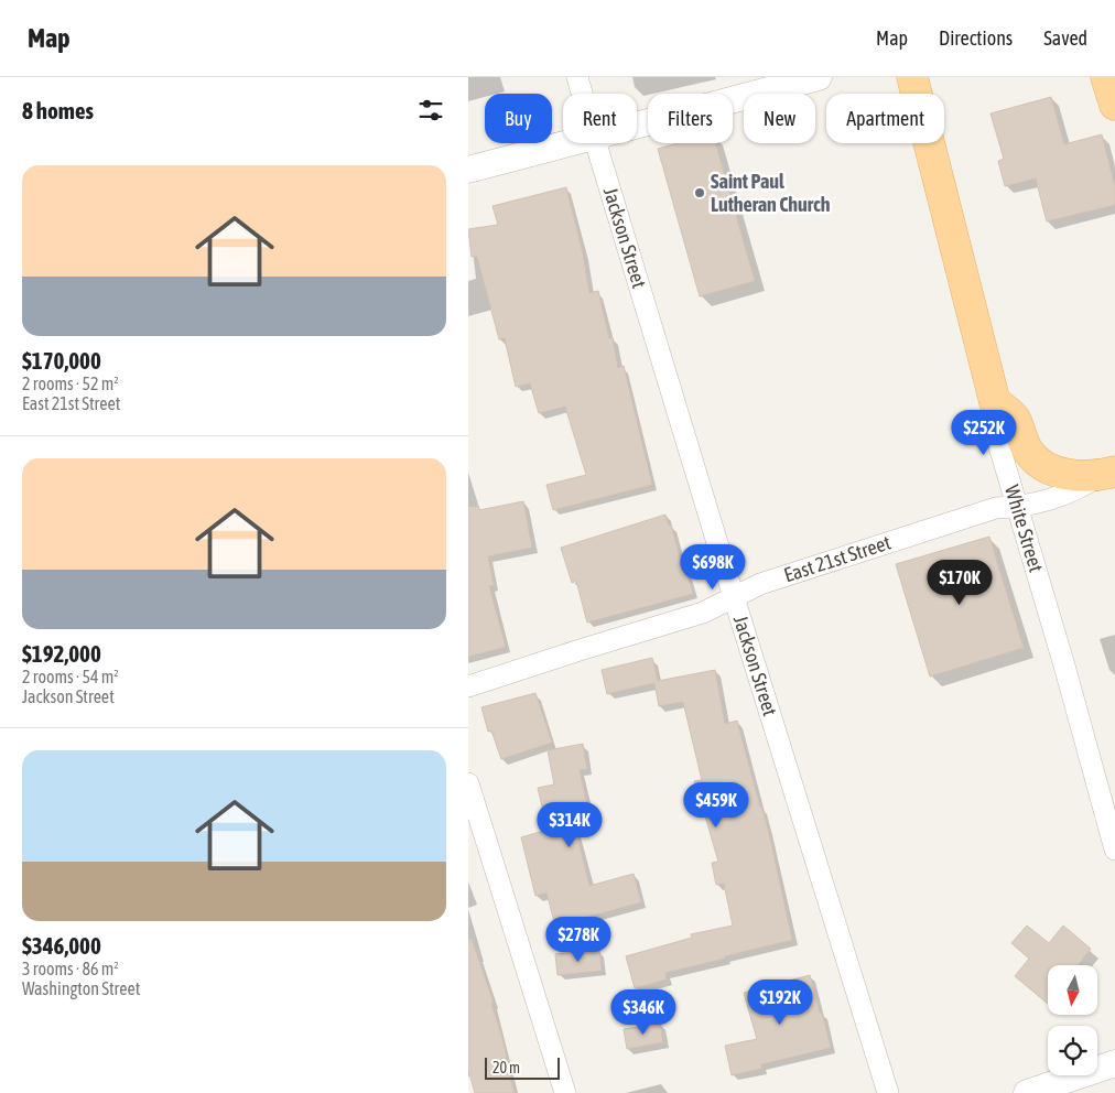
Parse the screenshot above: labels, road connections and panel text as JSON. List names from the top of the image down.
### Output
{
  "streets": {
    "main road": ["White Street"],
    "street": ["Jackson Street", "East 21st Street"]
  },
  "crossings": [
    ["Jackson Street", "East 21st Street"],
    ["White Street", "East 21st Street"]
  ],
  "places": ["Saint Paul Lutheran Church"],
  "scale_bar": "20 m",
  "north": "bottom",
  "page": {
    "header": "Map",
    "nav": ["Map", "Directions", "Saved"],
    "heading": "8 homes",
    "chip": [
      "Buy",
      "Rent",
      "Filters",
      "New",
      "Apartment"
    ],
    "list": [
      {
        "name": "$170,000",
        "note": "2 rooms · 52 m² · East 21st Street"
      },
      {
        "name": "$192,000",
        "note": "2 rooms · 54 m² · Jackson Street"
      },
      {
        "name": "$346,000",
        "note": "3 rooms · 86 m² · Washington Street"
      }
    ],
    "price": [
      "$252K",
      "$698K",
      "$170K",
      "$459K",
      "$314K",
      "$278K",
      "$192K",
      "$346K"
    ],
    "scale": "20 m"
  }
}
